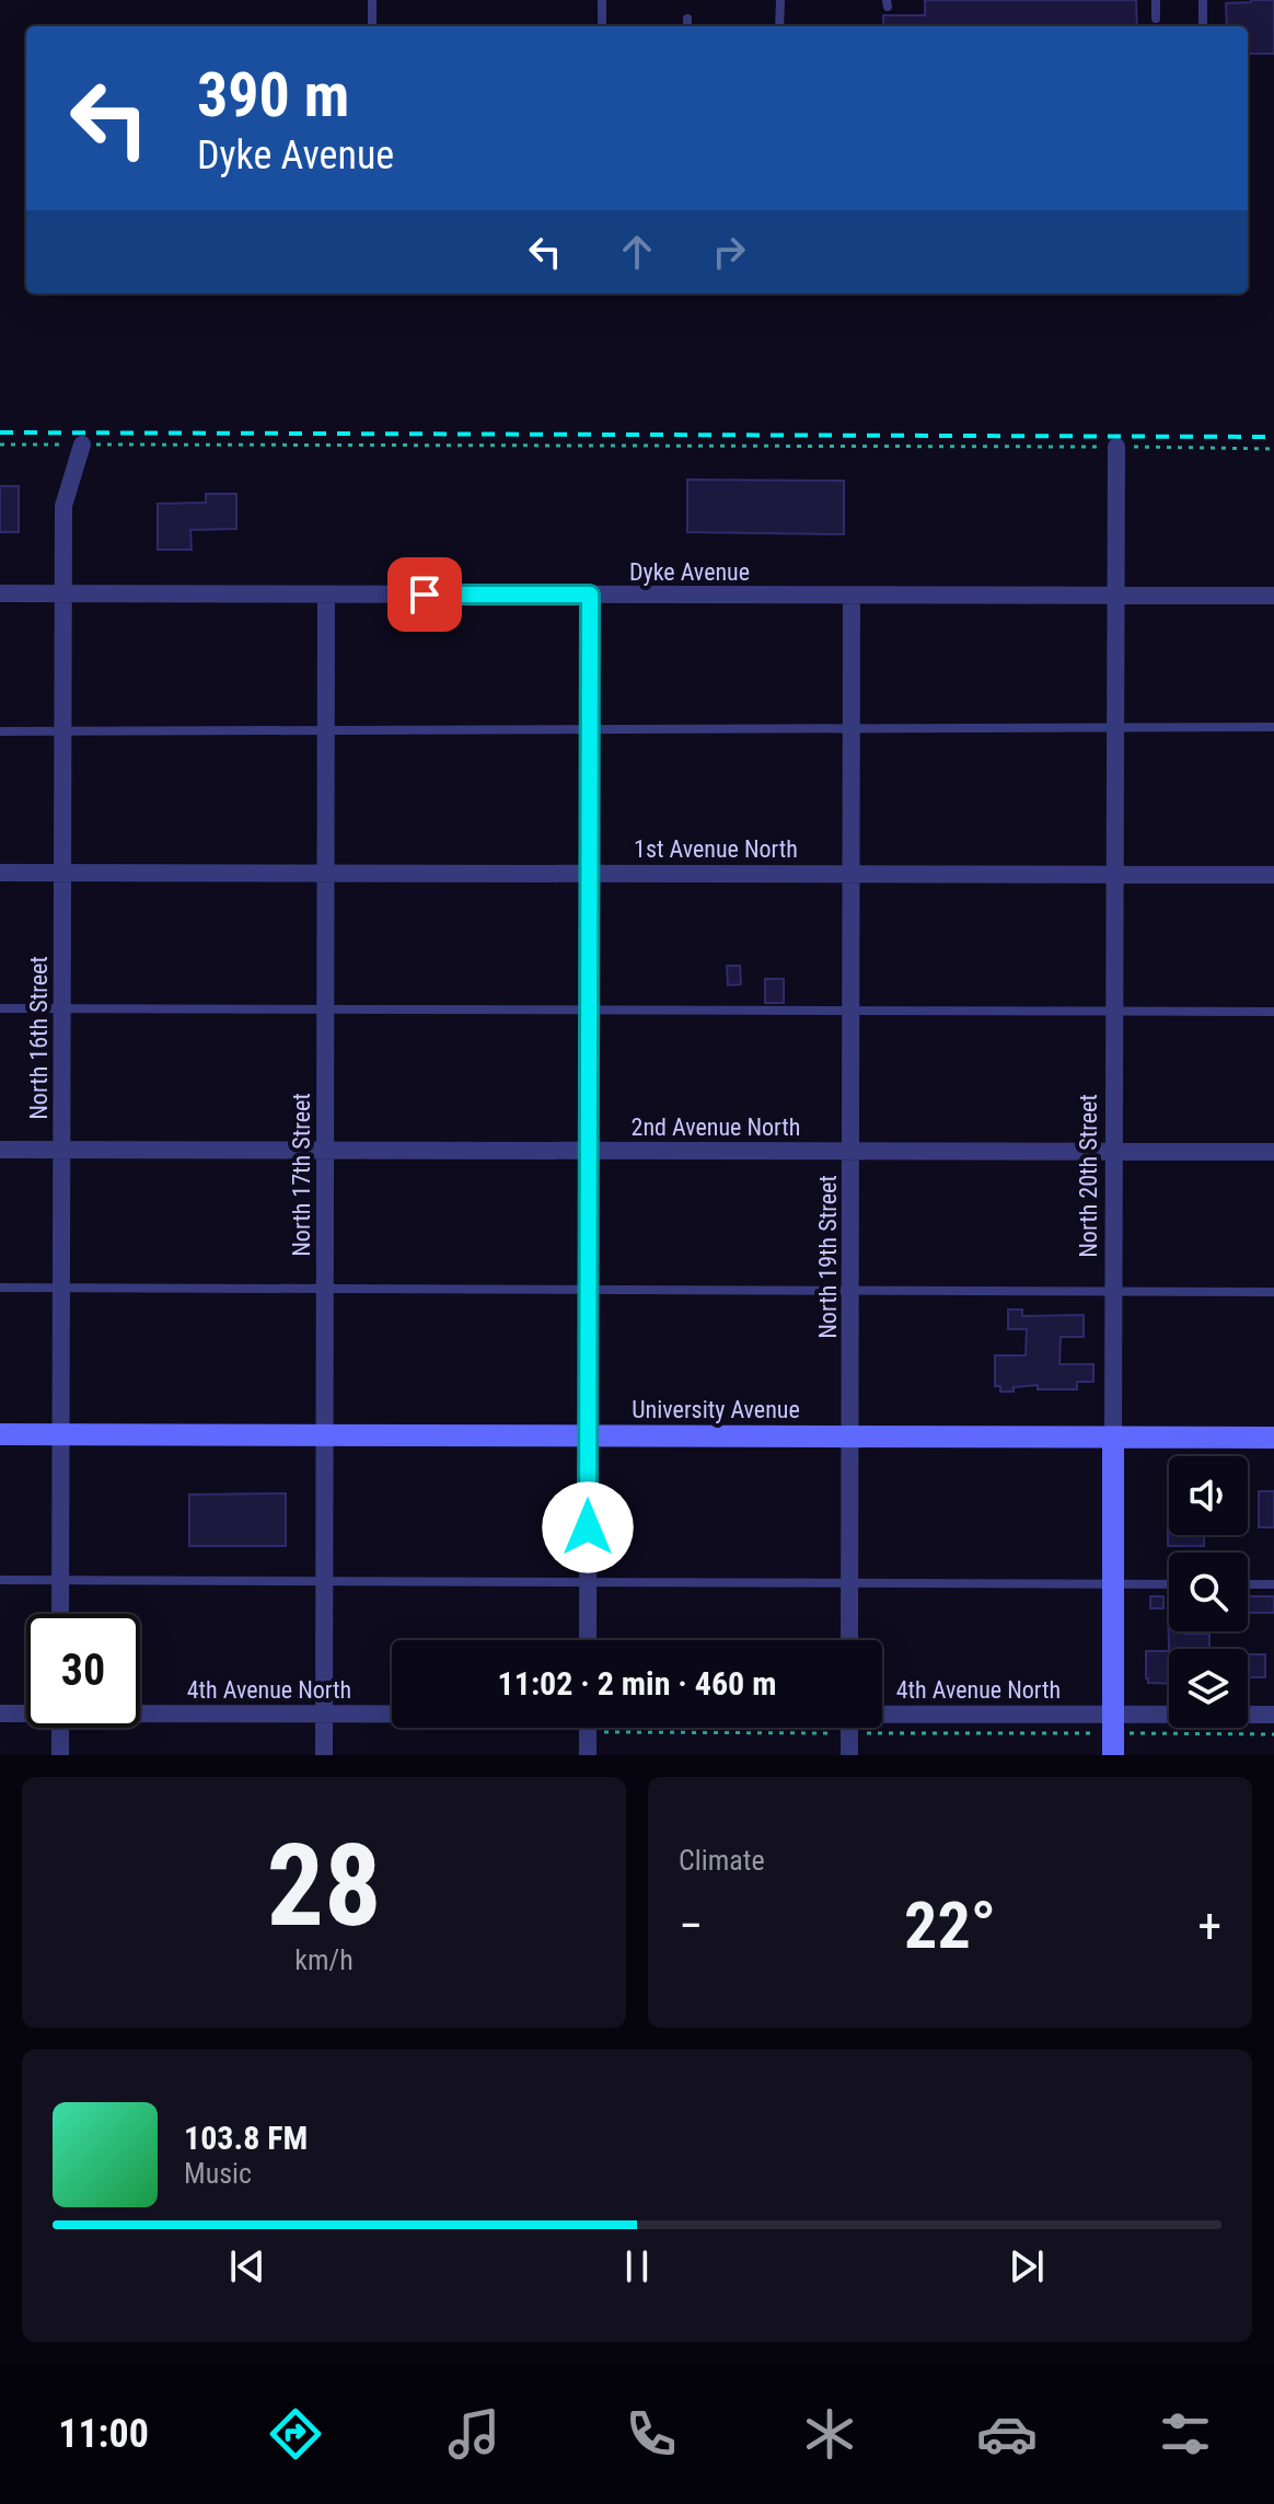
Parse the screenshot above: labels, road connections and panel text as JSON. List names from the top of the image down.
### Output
{
  "streets": {
    "street": [
      "Dyke Avenue",
      "1st Avenue North",
      "North 16th Street",
      "2nd Avenue North",
      "North 17th Street",
      "North 20th Street",
      "North 19th Street",
      "University Avenue",
      "4th Avenue North"
    ]
  },
  "crossings": [
    ["Dyke Avenue", "North 16th Street"],
    ["Dyke Avenue", "North 17th Street"],
    ["Dyke Avenue", "North 20th Street"],
    ["Dyke Avenue", "North 19th Street"],
    ["1st Avenue North", "North 16th Street"],
    ["1st Avenue North", "North 17th Street"],
    ["1st Avenue North", "North 20th Street"],
    ["1st Avenue North", "North 19th Street"],
    ["North 16th Street", "2nd Avenue North"],
    ["North 16th Street", "University Avenue"],
    ["2nd Avenue North", "North 17th Street"],
    ["2nd Avenue North", "North 20th Street"],
    ["2nd Avenue North", "North 19th Street"],
    ["North 17th Street", "University Avenue"],
    ["North 17th Street", "4th Avenue North"],
    ["North 20th Street", "University Avenue"],
    ["North 20th Street", "4th Avenue North"],
    ["North 19th Street", "University Avenue"]
  ],
  "page": {
    "turn": ["390 m", "Dyke Avenue"],
    "limit": "30",
    "trip": "11:02 · 2 min · 460 m",
    "tile": [
      ["28", "km/h"],
      "Climate"
    ],
    "heat": ["−", "22°", "+"],
    "song": ["103.8 FM", "Music"],
    "tabs": "11:00"
  }
}
